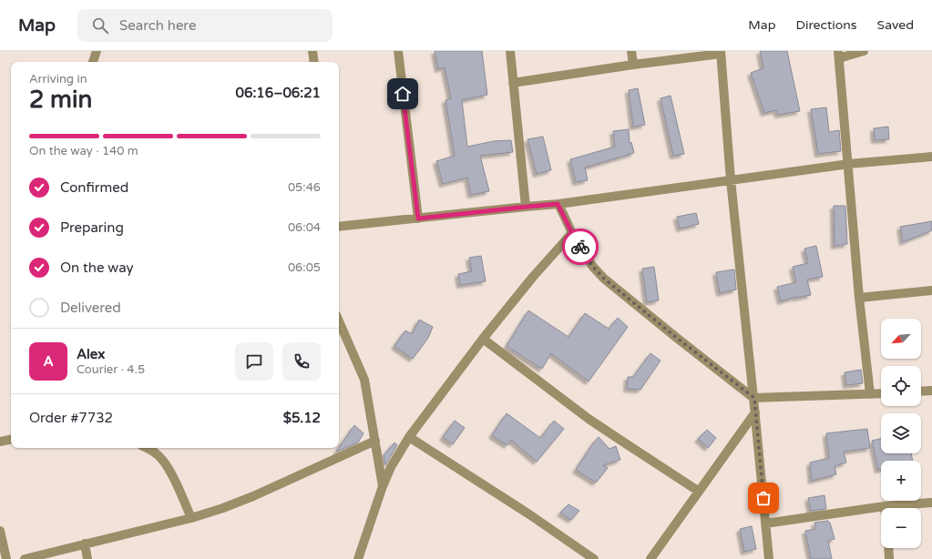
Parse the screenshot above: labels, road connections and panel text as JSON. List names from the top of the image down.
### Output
{
  "north": "bottom left",
  "page": {
    "header": "Map",
    "search": "Search here",
    "nav": ["Map", "Directions", "Saved"],
    "heading": ["2 min", "Arriving in", "06:16–06:21"],
    "panel": [
      "Alex",
      "Courier · 4.5",
      "Order #7732",
      "$5.12"
    ],
    "bar": "On the way · 140 m",
    "list": [
      ["Confirmed", "05:46"],
      ["Preparing", "06:04"],
      ["On the way", "06:05"],
      "Delivered"
    ],
    "map_buttons": ["+", "−"],
    "round": "A"
  }
}
